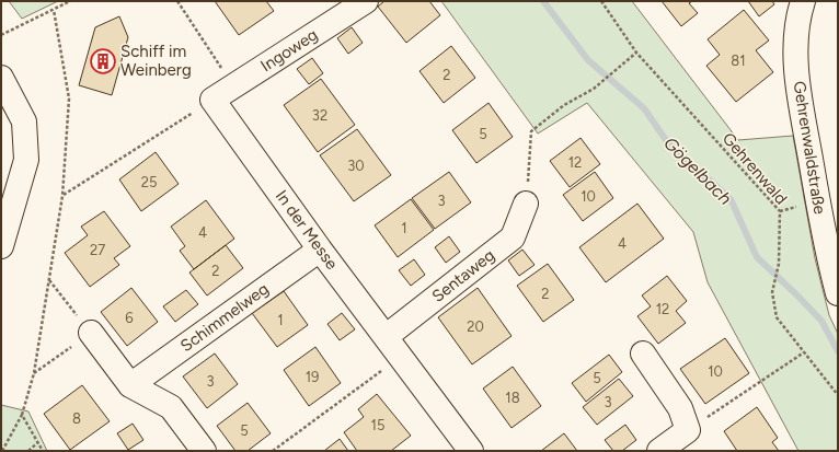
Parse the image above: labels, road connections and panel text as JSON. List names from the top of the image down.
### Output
{
  "streets": {
    "street": [
      "Ingoweg",
      "Gehrenwaldstraße",
      "In der Messe",
      "Sentaweg",
      "Schimmelweg"
    ],
    "path": ["Gehrenwald"]
  },
  "crossings": [
    ["Ingoweg", "In der Messe"],
    ["In der Messe", "Sentaweg"],
    ["In der Messe", "Schimmelweg"]
  ],
  "water": ["Gögelbach"],
  "places": {
    "building": ["Schiff im Weinberg"]
  },
  "house_numbers": [
    "81",
    "2",
    "32",
    "5",
    "12",
    "30",
    "25",
    "10",
    "3",
    "1",
    "4",
    "4",
    "27",
    "2",
    "2",
    "12",
    "6",
    "1",
    "20",
    "10",
    "19",
    "5",
    "3",
    "18",
    "3",
    "8",
    "15",
    "5"
  ]
}
